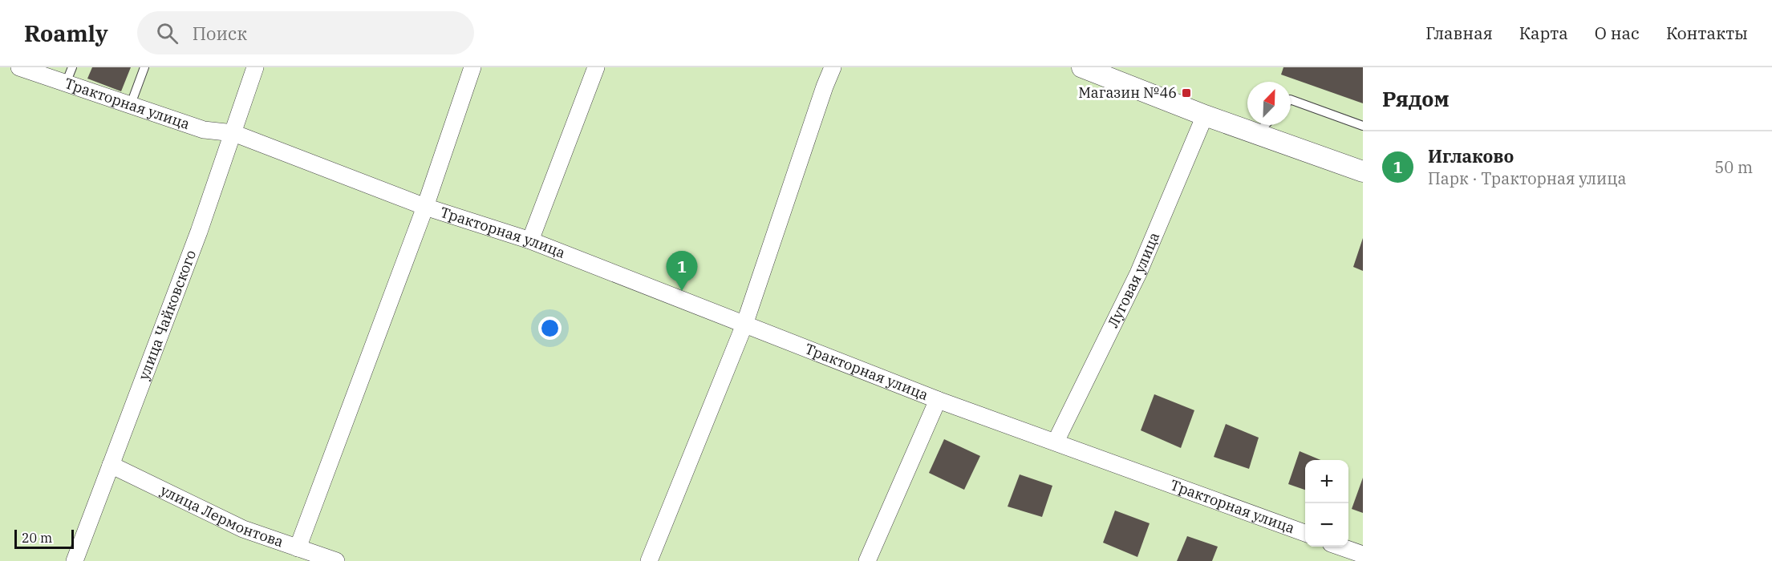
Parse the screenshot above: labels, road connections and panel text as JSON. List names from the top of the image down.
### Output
{
  "streets": {
    "street": [
      "Тракторная улица",
      "Луговая улица",
      "улица Чайковского",
      "улица Лермонтова"
    ]
  },
  "crossings": [
    ["Тракторная улица", "Луговая улица"],
    ["Тракторная улица", "улица Чайковского"],
    ["улица Чайковского", "улица Лермонтова"]
  ],
  "places": {
    "transit": ["Магазин №46"]
  },
  "scale_bar": "20 m",
  "north": "top right",
  "page": {
    "header": "Roamly",
    "search": "Поиск",
    "nav": [
      "Главная",
      "Карта",
      "О нас",
      "Контакты"
    ],
    "heading": "Рядом",
    "list": [
      {
        "mark": "1",
        "name": "Иглаково",
        "note": "Парк · Тракторная улица",
        "value": "50 m"
      }
    ],
    "pins": "1",
    "map_buttons": ["+", "−"],
    "scale": "20 m"
  }
}
